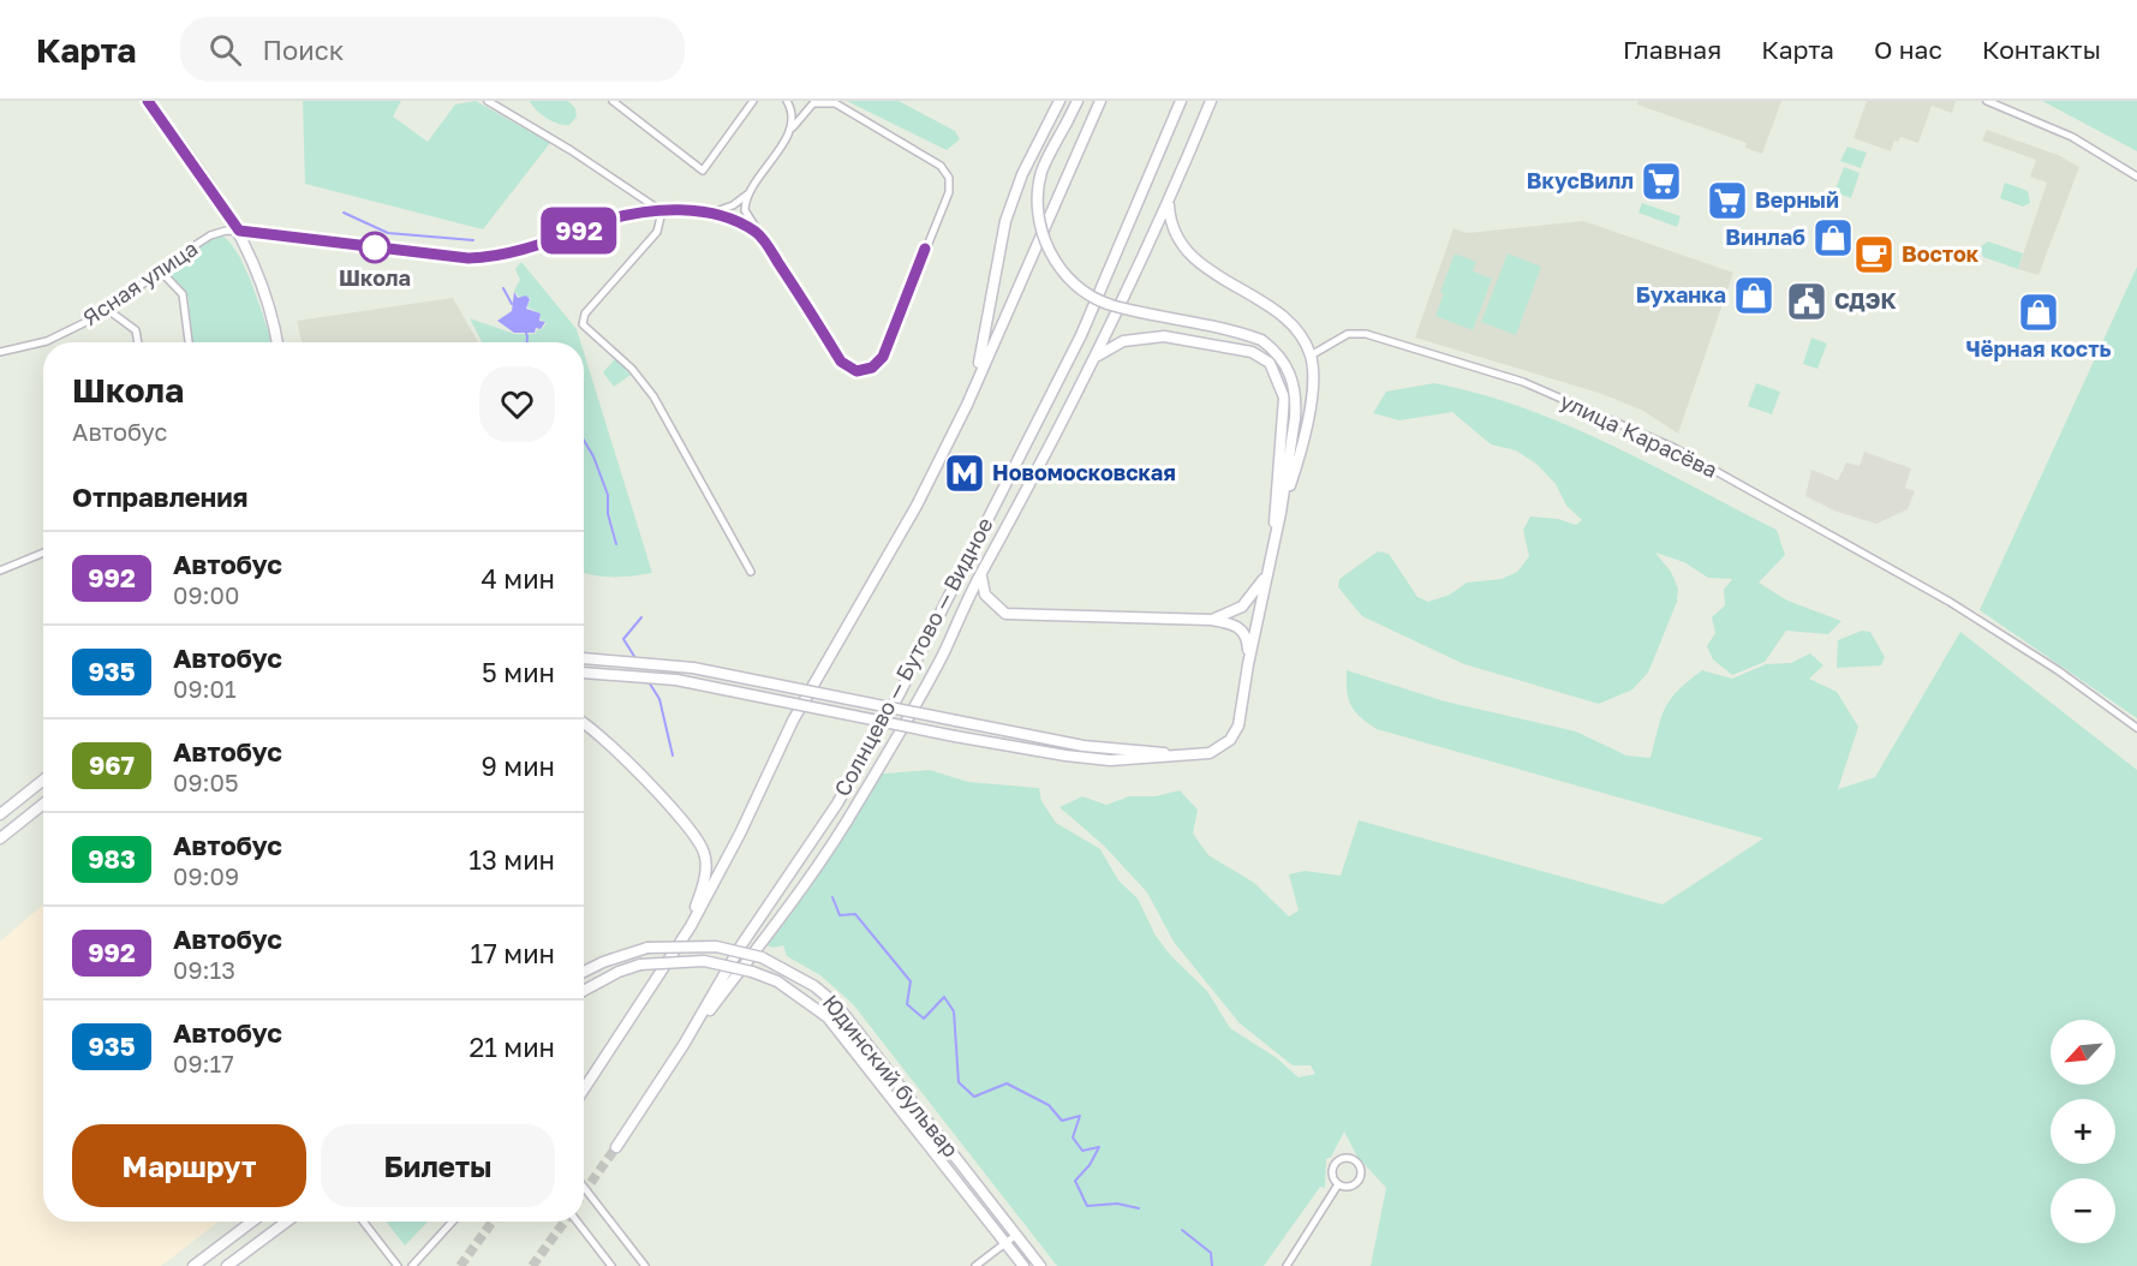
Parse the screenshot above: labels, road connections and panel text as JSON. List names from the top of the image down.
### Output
{
  "streets": {
    "main road": ["Солнцево — Бутово — Видное", "Юдинский бульвар"],
    "street": ["Ясная улица", "улица Карасёва"]
  },
  "places": {
    "supermarket": ["ВкусВилл", "Верный"],
    "shop": ["Винлаб", "Буханка", "Чёрная кость"],
    "other": ["Школа"],
    "cafe": ["Восток"],
    "public building": ["СДЭК"],
    "metro station": ["Новомосковская"]
  },
  "lines": ["bus line 992"],
  "north": "bottom left",
  "page": {
    "header": "Карта",
    "search": "Поиск",
    "nav": [
      "Главная",
      "Карта",
      "О нас",
      "Контакты"
    ],
    "on_map": "992",
    "heading": [
      ["Школа", "Автобус"],
      "Отправления"
    ],
    "list": [
      {
        "mark": "992",
        "name": "Автобус",
        "note": "09:00",
        "value": "4 мин"
      },
      {
        "mark": "935",
        "name": "Автобус",
        "note": "09:01",
        "value": "5 мин"
      },
      {
        "mark": "967",
        "name": "Автобус",
        "note": "09:05",
        "value": "9 мин"
      },
      {
        "mark": "983",
        "name": "Автобус",
        "note": "09:09",
        "value": "13 мин"
      },
      {
        "mark": "992",
        "name": "Автобус",
        "note": "09:13",
        "value": "17 мин"
      },
      {
        "mark": "935",
        "name": "Автобус",
        "note": "09:17",
        "value": "21 мин"
      }
    ],
    "map_buttons": ["+", "−"],
    "buttons": ["Маршрут", "Билеты"]
  }
}
